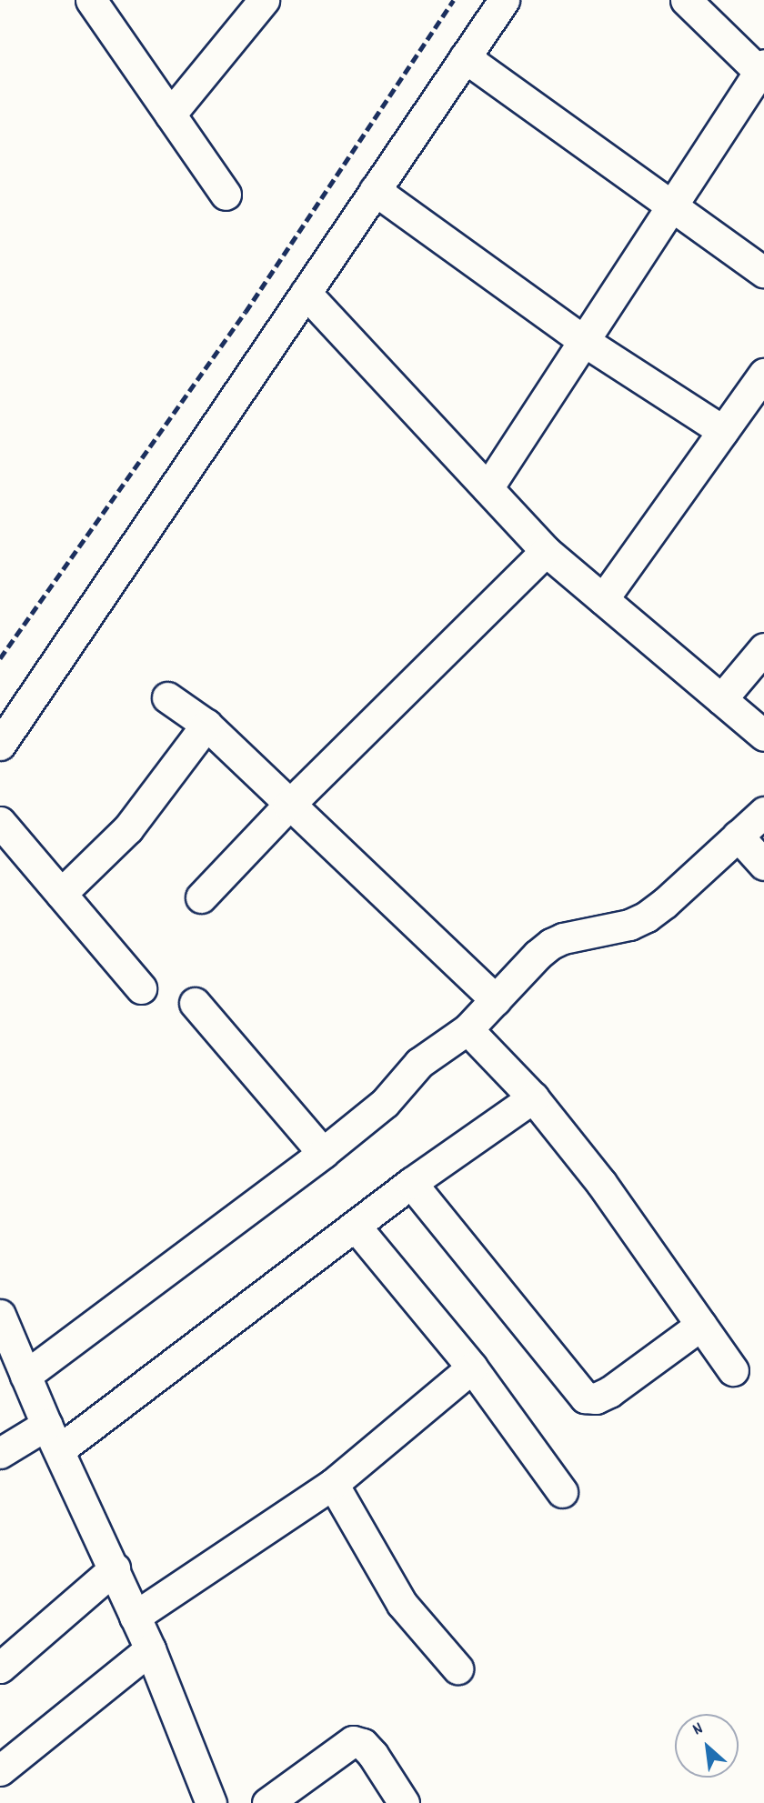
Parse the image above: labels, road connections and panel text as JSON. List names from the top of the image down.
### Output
{
  "north": "top left"
}
